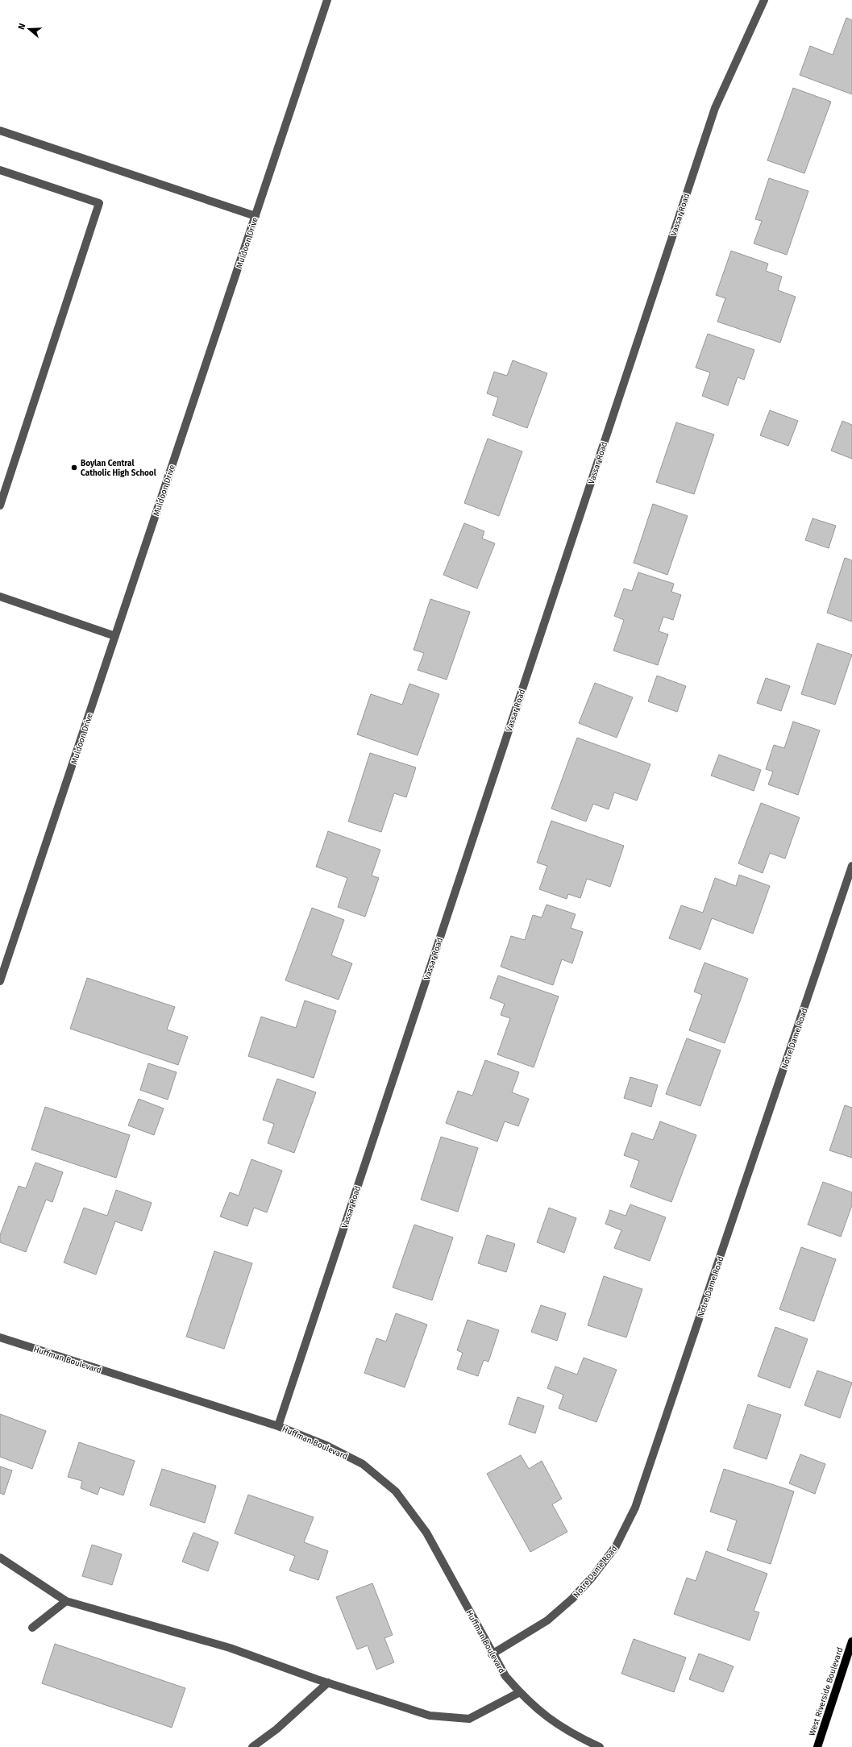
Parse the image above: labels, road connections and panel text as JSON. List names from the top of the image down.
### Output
{
  "streets": {
    "main road": ["West Riverside Boulevard"],
    "street": [
      "Vassar Road",
      "Muldoon Drive",
      "Notre Dame Road",
      "Huffman Boulevard"
    ]
  },
  "crossings": [
    ["Vassar Road", "Huffman Boulevard"],
    ["Notre Dame Road", "Huffman Boulevard"]
  ],
  "places": ["Boylan Central Catholic High School"],
  "north": "left"
}
